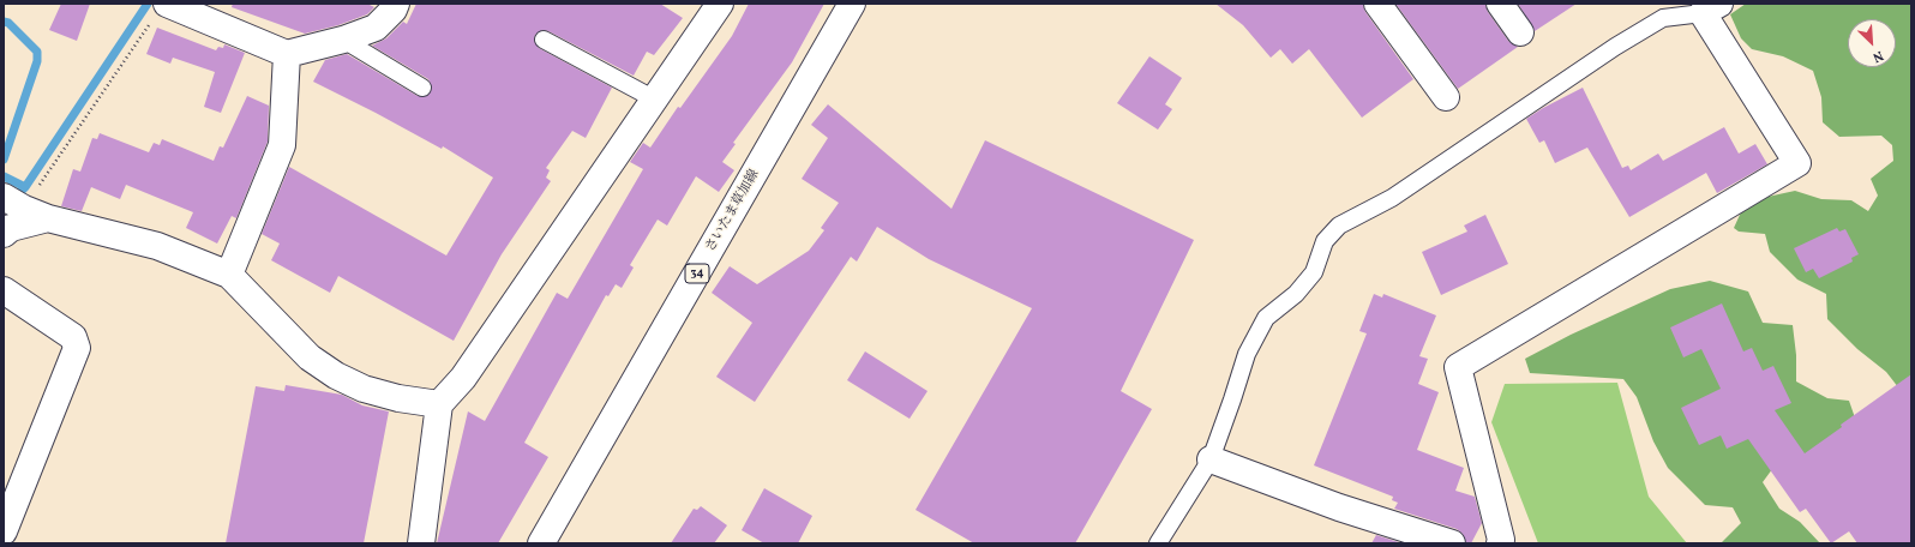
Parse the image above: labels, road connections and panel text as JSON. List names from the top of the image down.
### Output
{
  "streets": {
    "street": ["さいたま草加線", "34"]
  },
  "north": "bottom right"
}
